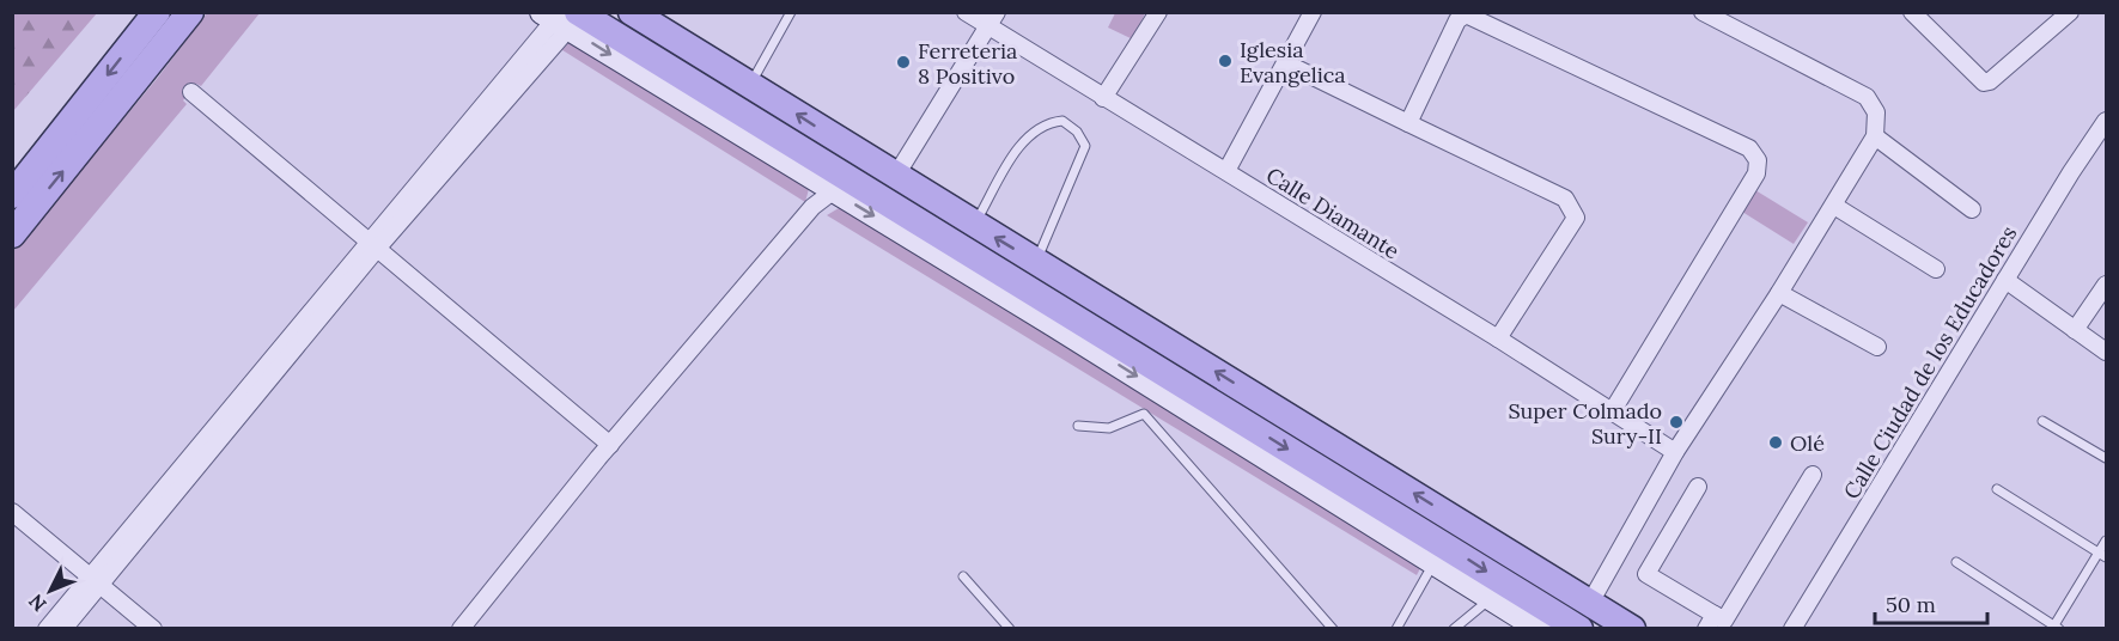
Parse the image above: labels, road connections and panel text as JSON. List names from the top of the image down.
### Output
{
  "streets": {
    "street": ["Calle Diamante", "Calle Ciudad de los Educadores"]
  },
  "places": [
    "Iglesia Evangelica",
    "Ferreteria 8 Positivo",
    "Super Colmado Sury-II",
    "Olé"
  ],
  "scale_bar": "50 m",
  "north": "bottom left"
}
